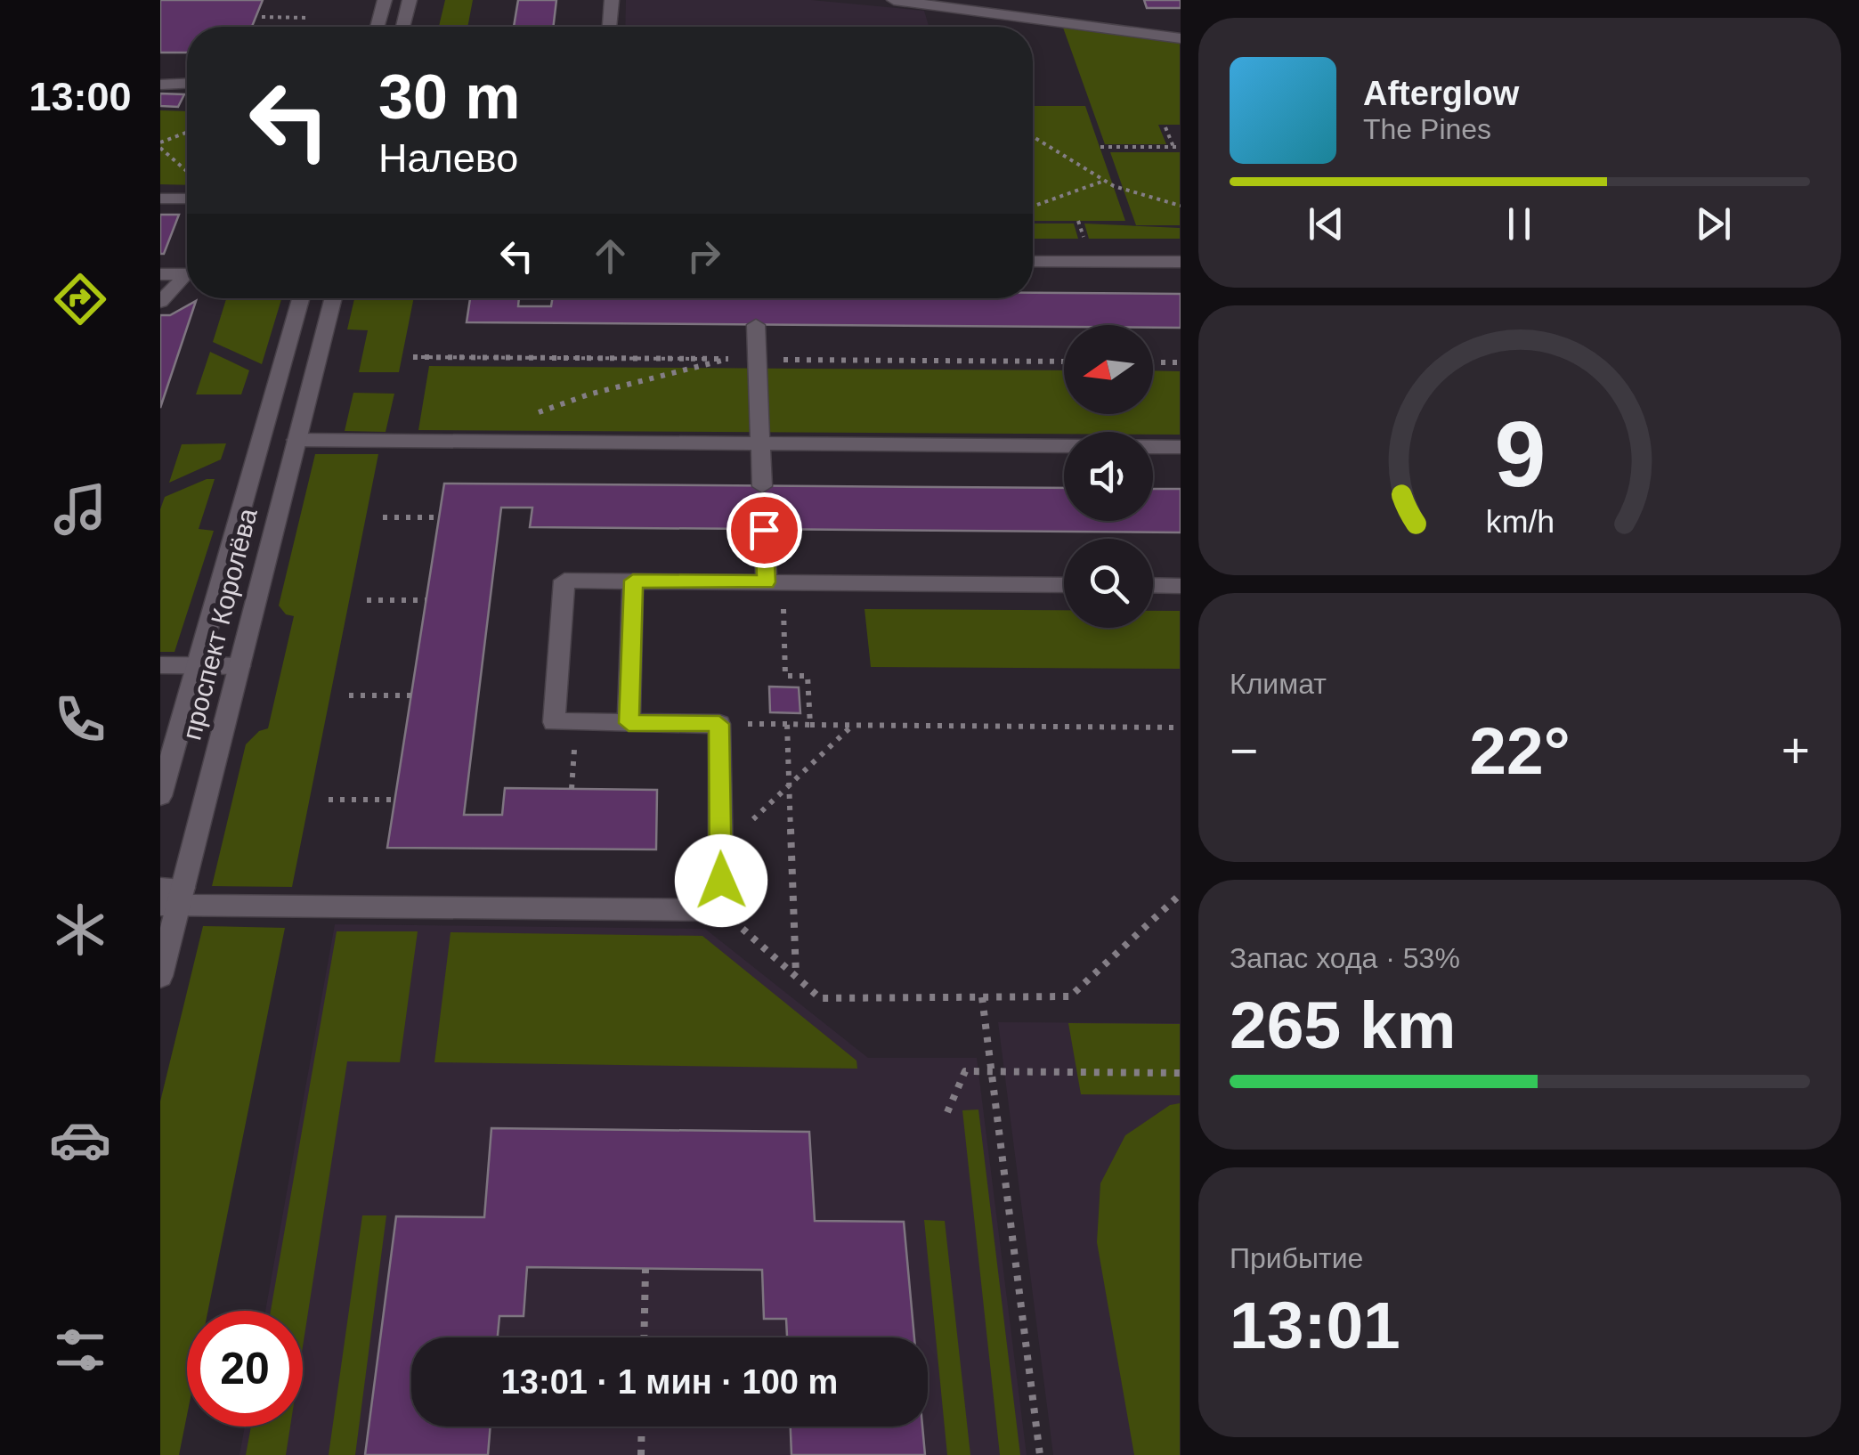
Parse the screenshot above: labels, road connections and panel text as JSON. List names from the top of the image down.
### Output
{
  "streets": {
    "street": ["проспект Королёва"]
  },
  "north": "left",
  "page": {
    "tabs": "13:00",
    "turn": ["30 m", "Налево"],
    "song": ["Afterglow", "The Pines"],
    "tile": [
      "Климат",
      ["Запас хода · 53%", "265 km"],
      ["Прибытие", "13:01"]
    ],
    "heat": ["−", "22°", "+"],
    "limit": "20",
    "trip": "13:01 · 1 мин · 100 m",
    "gauge": ["9", "km/h"]
  }
}
